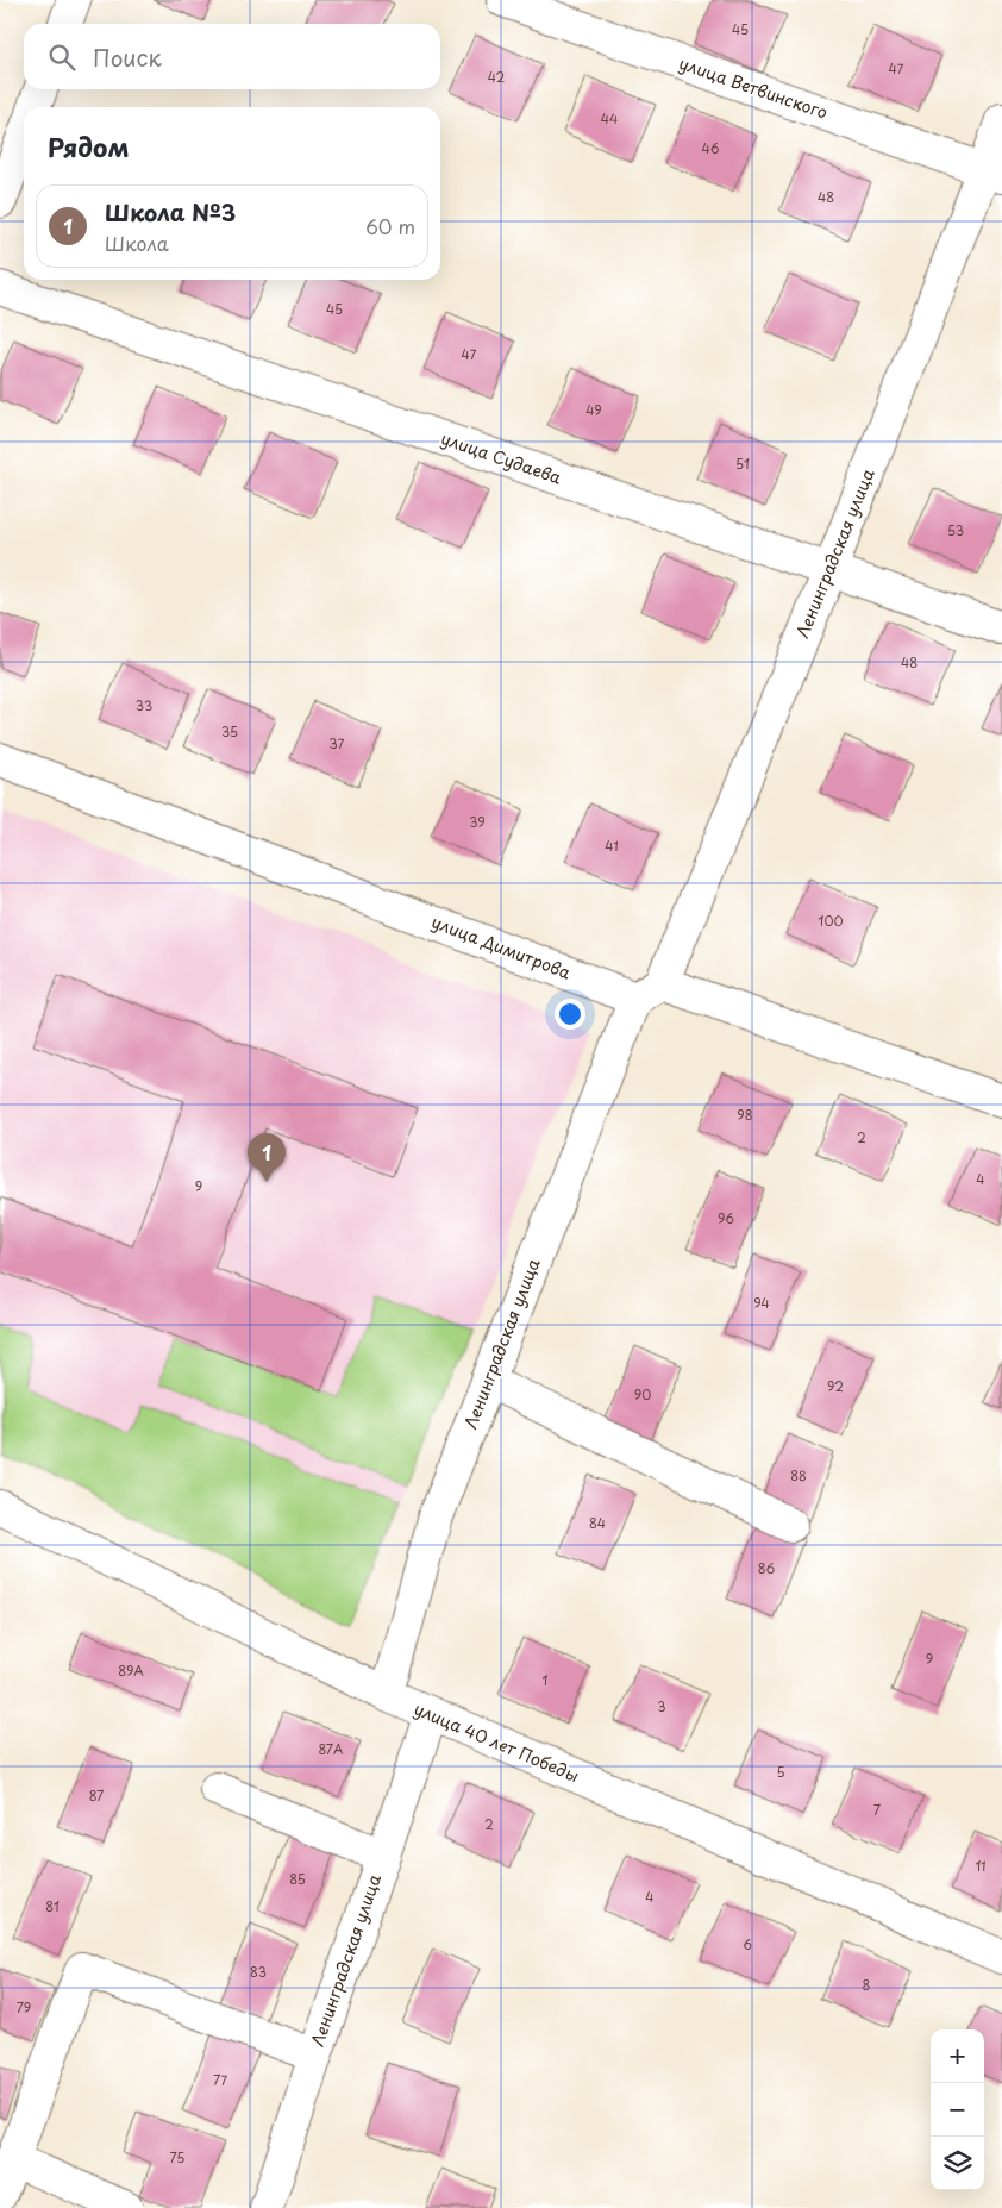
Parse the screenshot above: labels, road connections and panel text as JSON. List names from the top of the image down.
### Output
{
  "streets": {
    "street": [
      "улица Ветвинского",
      "улица Судаева",
      "Ленинградская улица",
      "улица Димитрова",
      "улица 40 лет Победы"
    ]
  },
  "crossings": [
    ["улица Ветвинского", "Ленинградская улица"],
    ["улица Судаева", "Ленинградская улица"],
    ["Ленинградская улица", "улица Димитрова"],
    ["Ленинградская улица", "улица 40 лет Победы"]
  ],
  "house_numbers": [
    "45",
    "47",
    "42",
    "44",
    "46",
    "48",
    "45",
    "47",
    "49",
    "51",
    "53",
    "48",
    "33",
    "35",
    "37",
    "39",
    "41",
    "100",
    "98",
    "2",
    "4",
    "9",
    "96",
    "94",
    "92",
    "90",
    "88",
    "84",
    "86",
    "9",
    "89А",
    "1",
    "3",
    "87А",
    "5",
    "87",
    "7",
    "2",
    "11",
    "85",
    "4",
    "81",
    "6",
    "83",
    "8",
    "79",
    "77",
    "75"
  ],
  "page": {
    "search": "Поиск",
    "heading": "Рядом",
    "list": [
      {
        "mark": "1",
        "name": "Школа №3",
        "note": "Школа",
        "value": "60 m"
      }
    ],
    "pins": "1",
    "map_buttons": ["+", "−"]
  }
}
